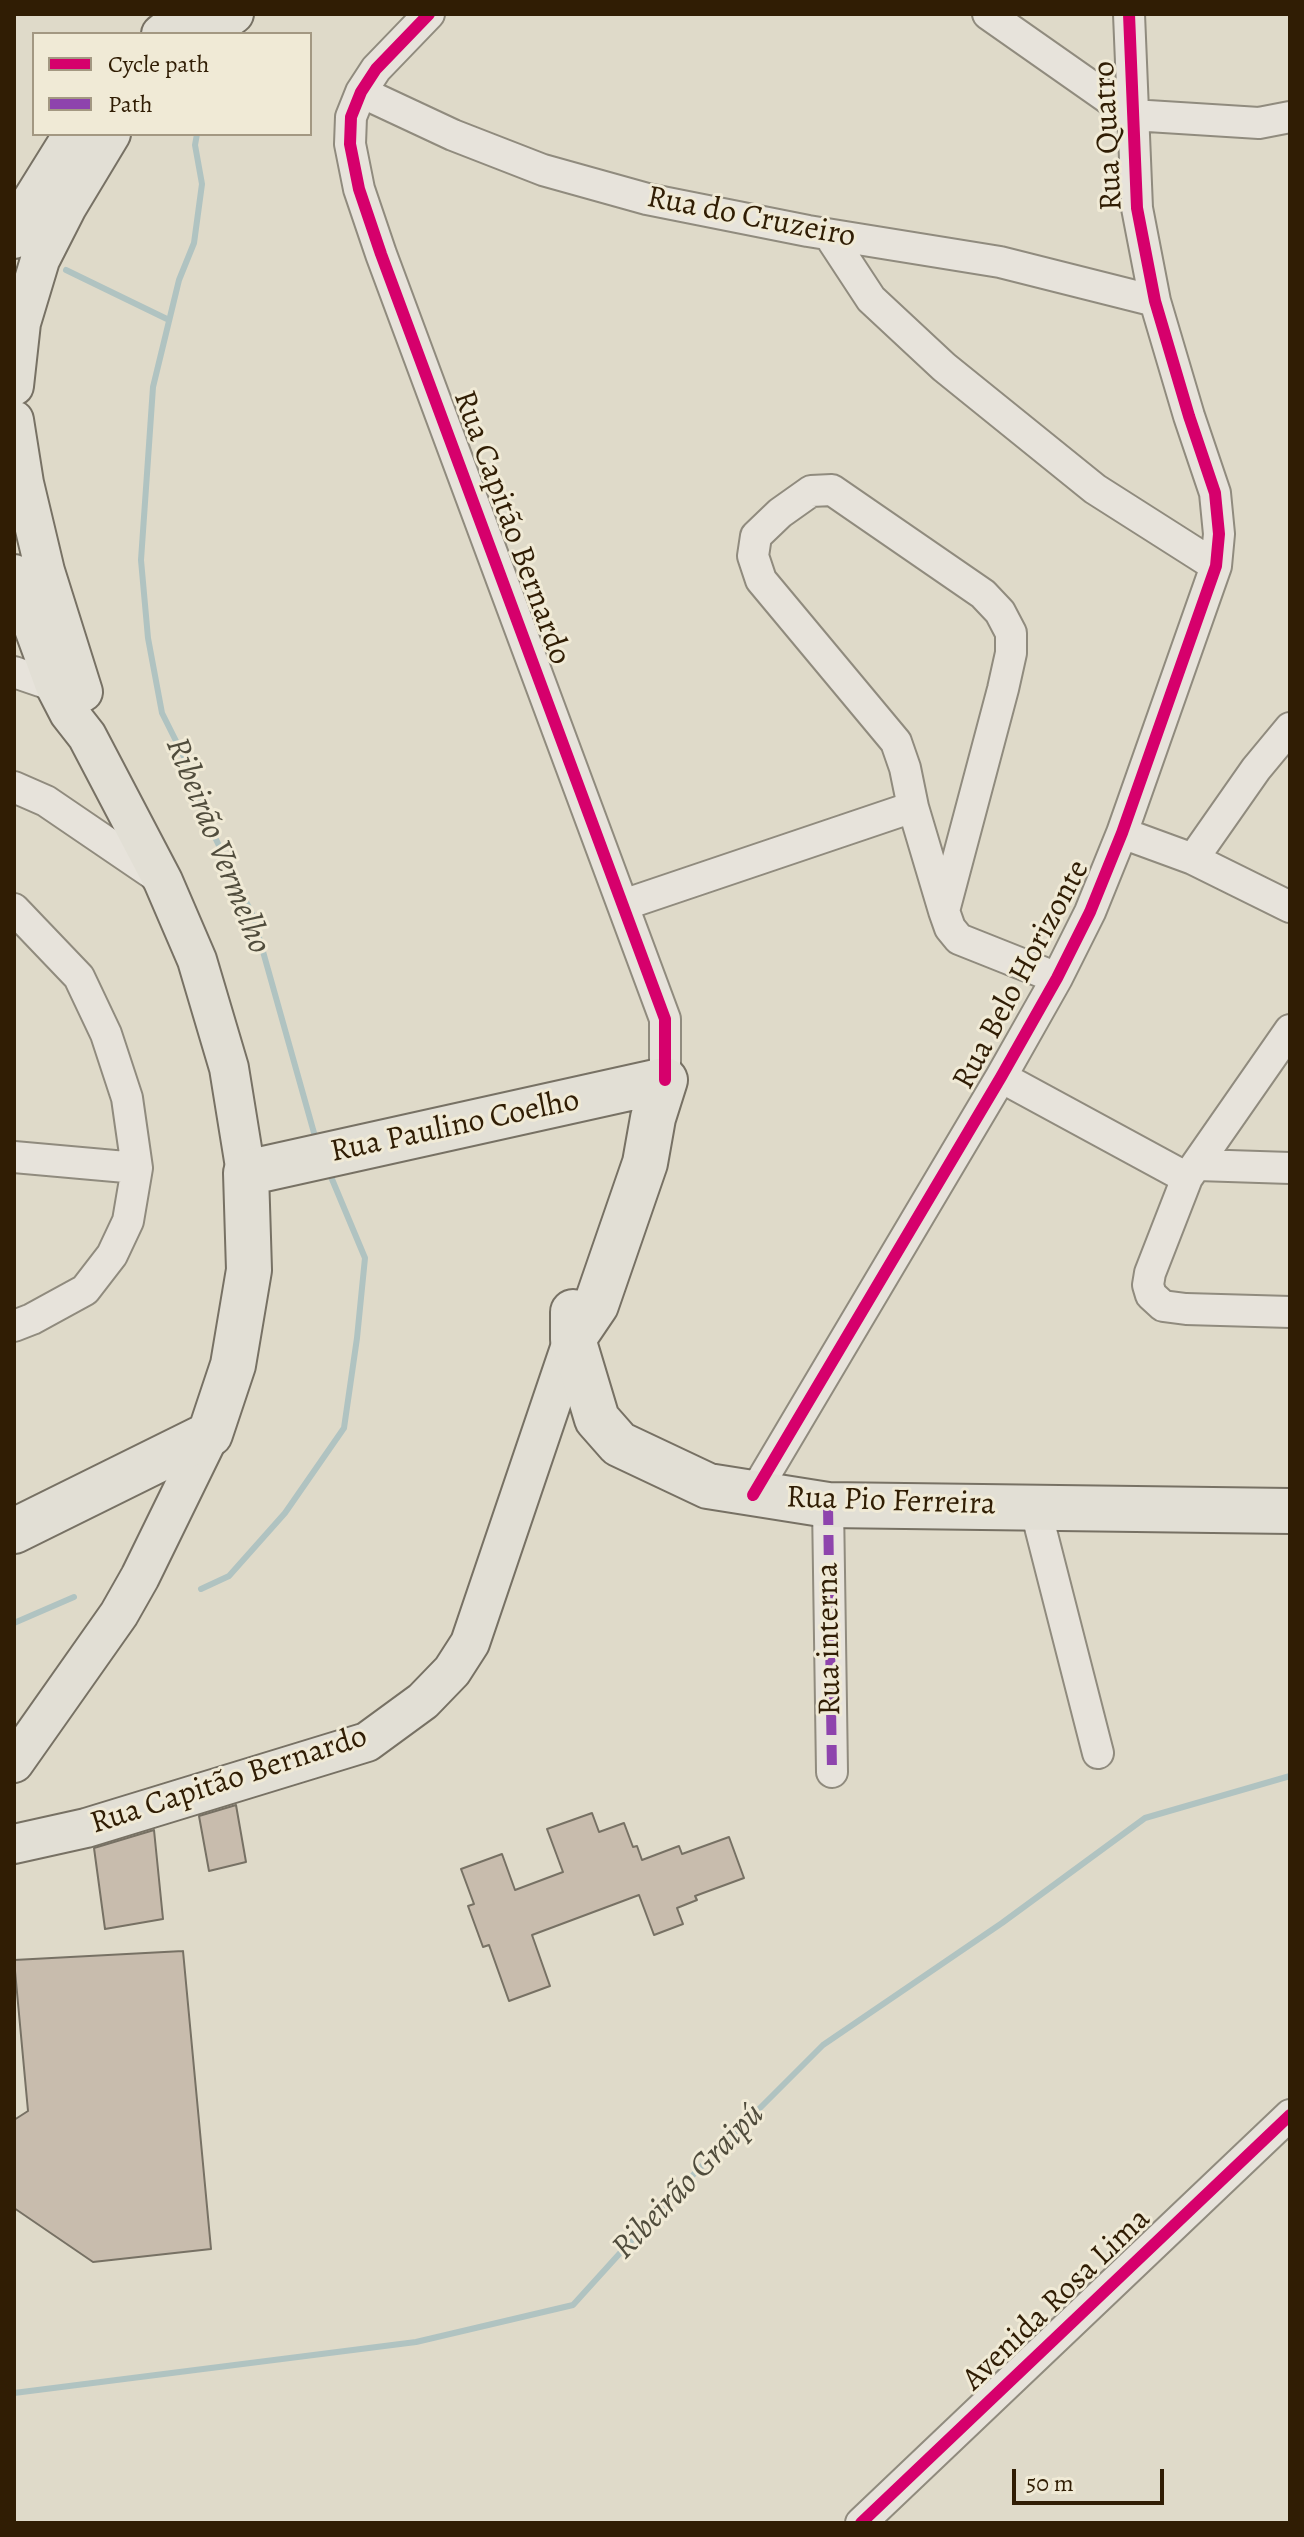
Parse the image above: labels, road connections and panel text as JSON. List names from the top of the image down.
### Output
{
  "streets": {
    "highway": ["Rua Capitão Bernardo", "Rua Paulino Coelho", "Rua Pio Ferreira"],
    "street": [
      "Rua Quatro",
      "Rua do Cruzeiro",
      "Rua Belo Horizonte",
      "Rua interna",
      "Avenida Rosa Lima"
    ]
  },
  "crossings": [
    ["Rua Quatro", "Rua do Cruzeiro"],
    ["Rua Quatro", "Rua Belo Horizonte"],
    ["Rua do Cruzeiro", "Rua Capitão Bernardo"],
    ["Rua do Cruzeiro", "Rua Belo Horizonte"],
    ["Rua Capitão Bernardo", "Rua Paulino Coelho"],
    ["Rua Capitão Bernardo", "Rua Pio Ferreira"],
    ["Rua Belo Horizonte", "Rua Pio Ferreira"],
    ["Rua Pio Ferreira", "Rua interna"]
  ],
  "water": ["Ribeirão Vermelho", "Ribeirão Graipú"],
  "legend": ["Cycle path", "Path"],
  "scale_bar": "50 m"
}
